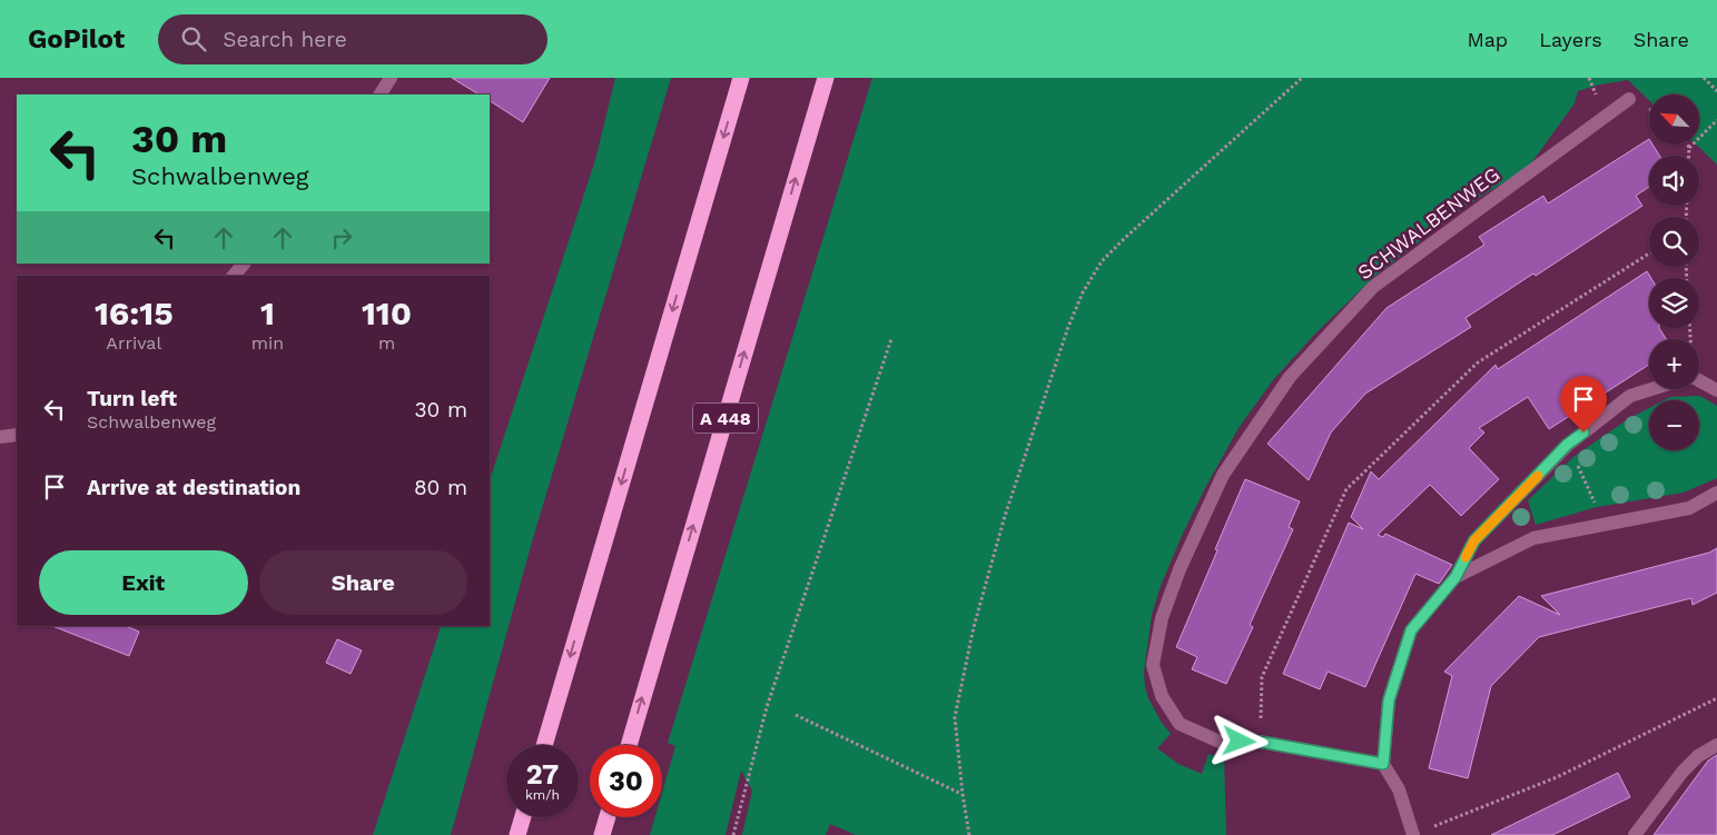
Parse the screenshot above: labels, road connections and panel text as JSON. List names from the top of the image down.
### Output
{
  "streets": {
    "highway": ["A 448"],
    "street": ["SCHWALBENWEG"]
  },
  "north": "top left",
  "page": {
    "header": "GoPilot",
    "search": "Search here",
    "nav": ["Map", "Layers", "Share"],
    "map_buttons": ["+", "−"],
    "turn": ["30 m", "Schwalbenweg"],
    "eta": [
      "16:15",
      "Arrival",
      "1",
      "min",
      "110",
      "m"
    ],
    "list": [
      {
        "name": "Turn left",
        "note": "Schwalbenweg",
        "value": "30 m"
      },
      {
        "name": "Arrive at destination",
        "value": "80 m"
      }
    ],
    "buttons": ["Exit", "Share"],
    "speed": "27 km/h",
    "limit": "30"
  }
}
